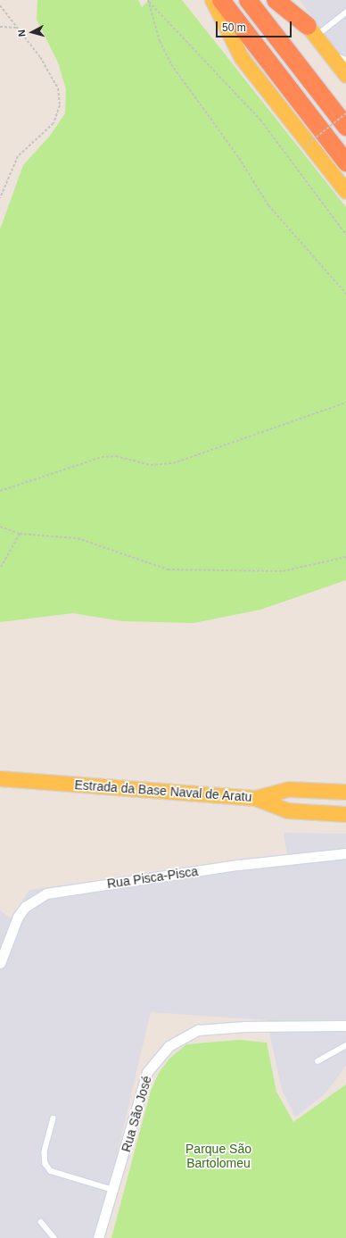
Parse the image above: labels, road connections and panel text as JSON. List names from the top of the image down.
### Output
{
  "streets": {
    "main road": ["Estrada da Base Naval de Aratu"],
    "street": ["Rua Pisca-Pisca", "Rua São José"]
  },
  "parks": ["Parque São Bartolomeu"],
  "scale_bar": "50 m",
  "north": "left"
}
